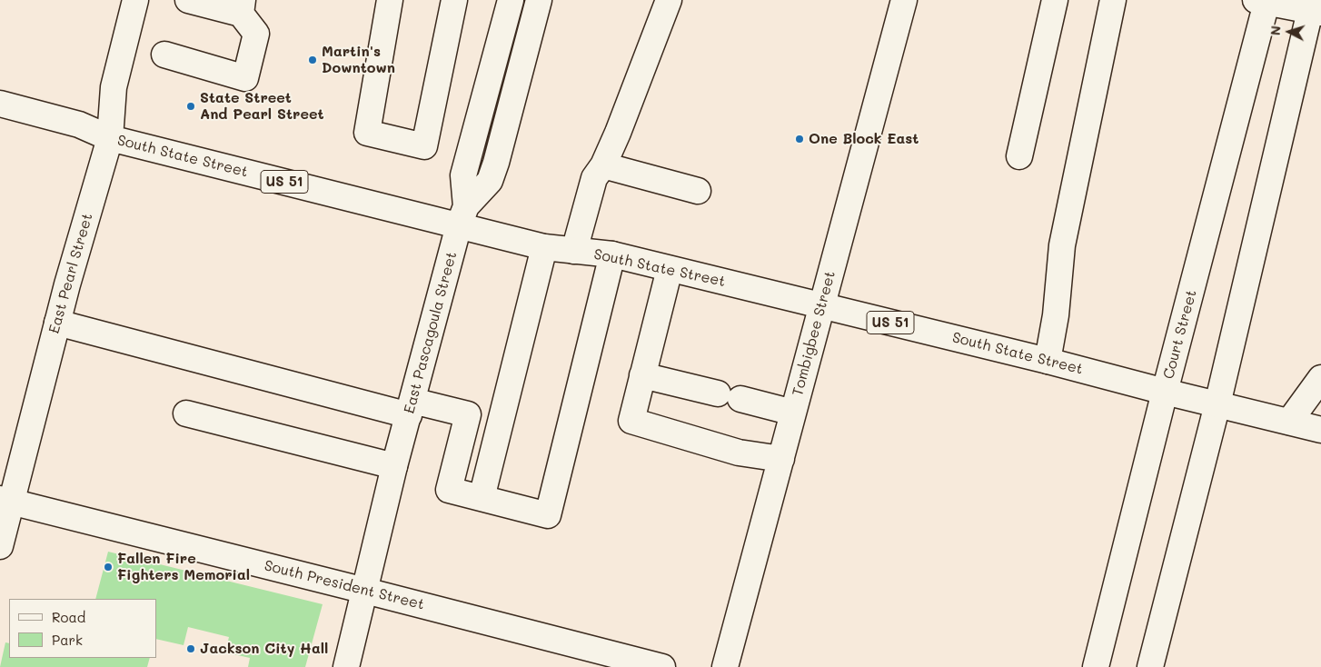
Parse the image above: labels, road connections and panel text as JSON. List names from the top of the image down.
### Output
{
  "streets": {
    "main road": [
      "South State Street",
      "US 51",
      "East Pearl Street",
      "East Pascagoula Street",
      "Tombigbee Street",
      "Court Street",
      "South President Street"
    ]
  },
  "crossings": [
    ["South State Street", "East Pearl Street"],
    ["South State Street", "East Pascagoula Street"],
    ["South State Street", "Tombigbee Street"],
    ["South State Street", "Court Street"],
    ["East Pearl Street", "South President Street"],
    ["East Pascagoula Street", "South President Street"]
  ],
  "places": [
    "Martin's Downtown",
    "State Street And Pearl Street",
    "One Block East",
    "Fallen Fire Fighters Memorial",
    "Jackson City Hall"
  ],
  "legend": ["Road", "Park"],
  "north": "left"
}
